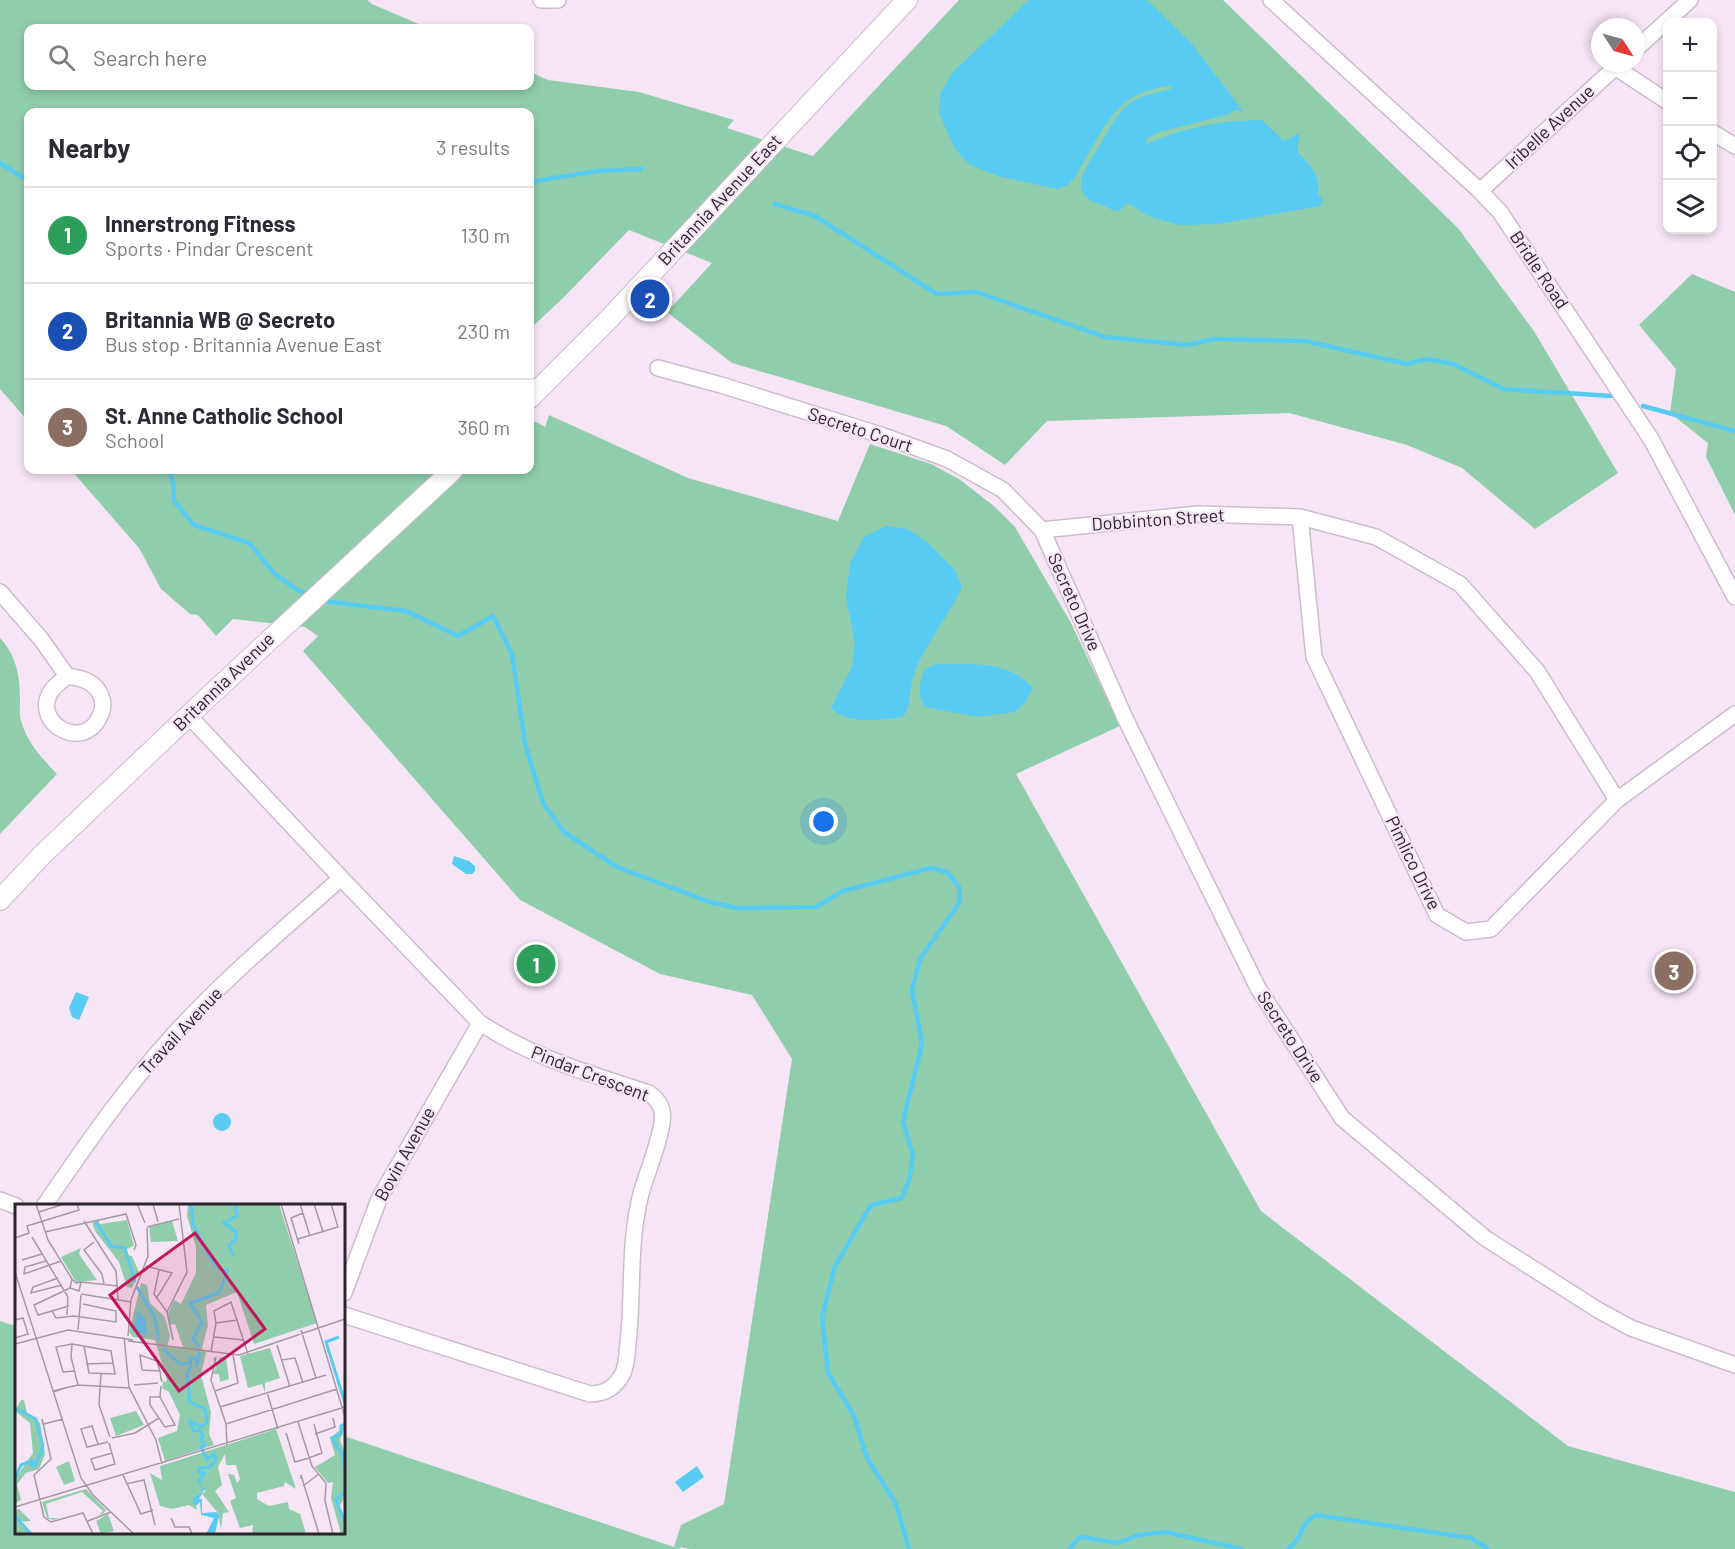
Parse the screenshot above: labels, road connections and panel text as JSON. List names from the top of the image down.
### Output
{
  "streets": {
    "street": [
      "Iribelle Avenue",
      "Britannia Avenue East",
      "Bridle Road",
      "Secreto Court",
      "Dobbinton Street",
      "Secreto Drive",
      "Britannia Avenue",
      "Pimlico Drive",
      "Travail Avenue",
      "Pindar Crescent",
      "Bovin Avenue"
    ]
  },
  "crossings": [
    ["Iribelle Avenue", "Bridle Road"],
    ["Secreto Court", "Dobbinton Street"],
    ["Secreto Court", "Secreto Drive"],
    ["Dobbinton Street", "Secreto Drive"],
    ["Dobbinton Street", "Pimlico Drive"],
    ["Britannia Avenue", "Pindar Crescent"],
    ["Travail Avenue", "Pindar Crescent"],
    ["Pindar Crescent", "Bovin Avenue"]
  ],
  "north": "bottom right",
  "page": {
    "map_buttons": ["+", "−"],
    "search": "Search here",
    "heading": ["Nearby", "3 results"],
    "list": [
      {
        "mark": "1",
        "name": "Innerstrong Fitness",
        "note": "Sports · Pindar Crescent",
        "value": "130 m"
      },
      {
        "mark": "2",
        "name": "Britannia WB @ Secreto",
        "note": "Bus stop · Britannia Avenue East",
        "value": "230 m"
      },
      {
        "mark": "3",
        "name": "St. Anne Catholic School",
        "note": "School",
        "value": "360 m"
      }
    ],
    "pins": ["2", "1", "3"]
  }
}
